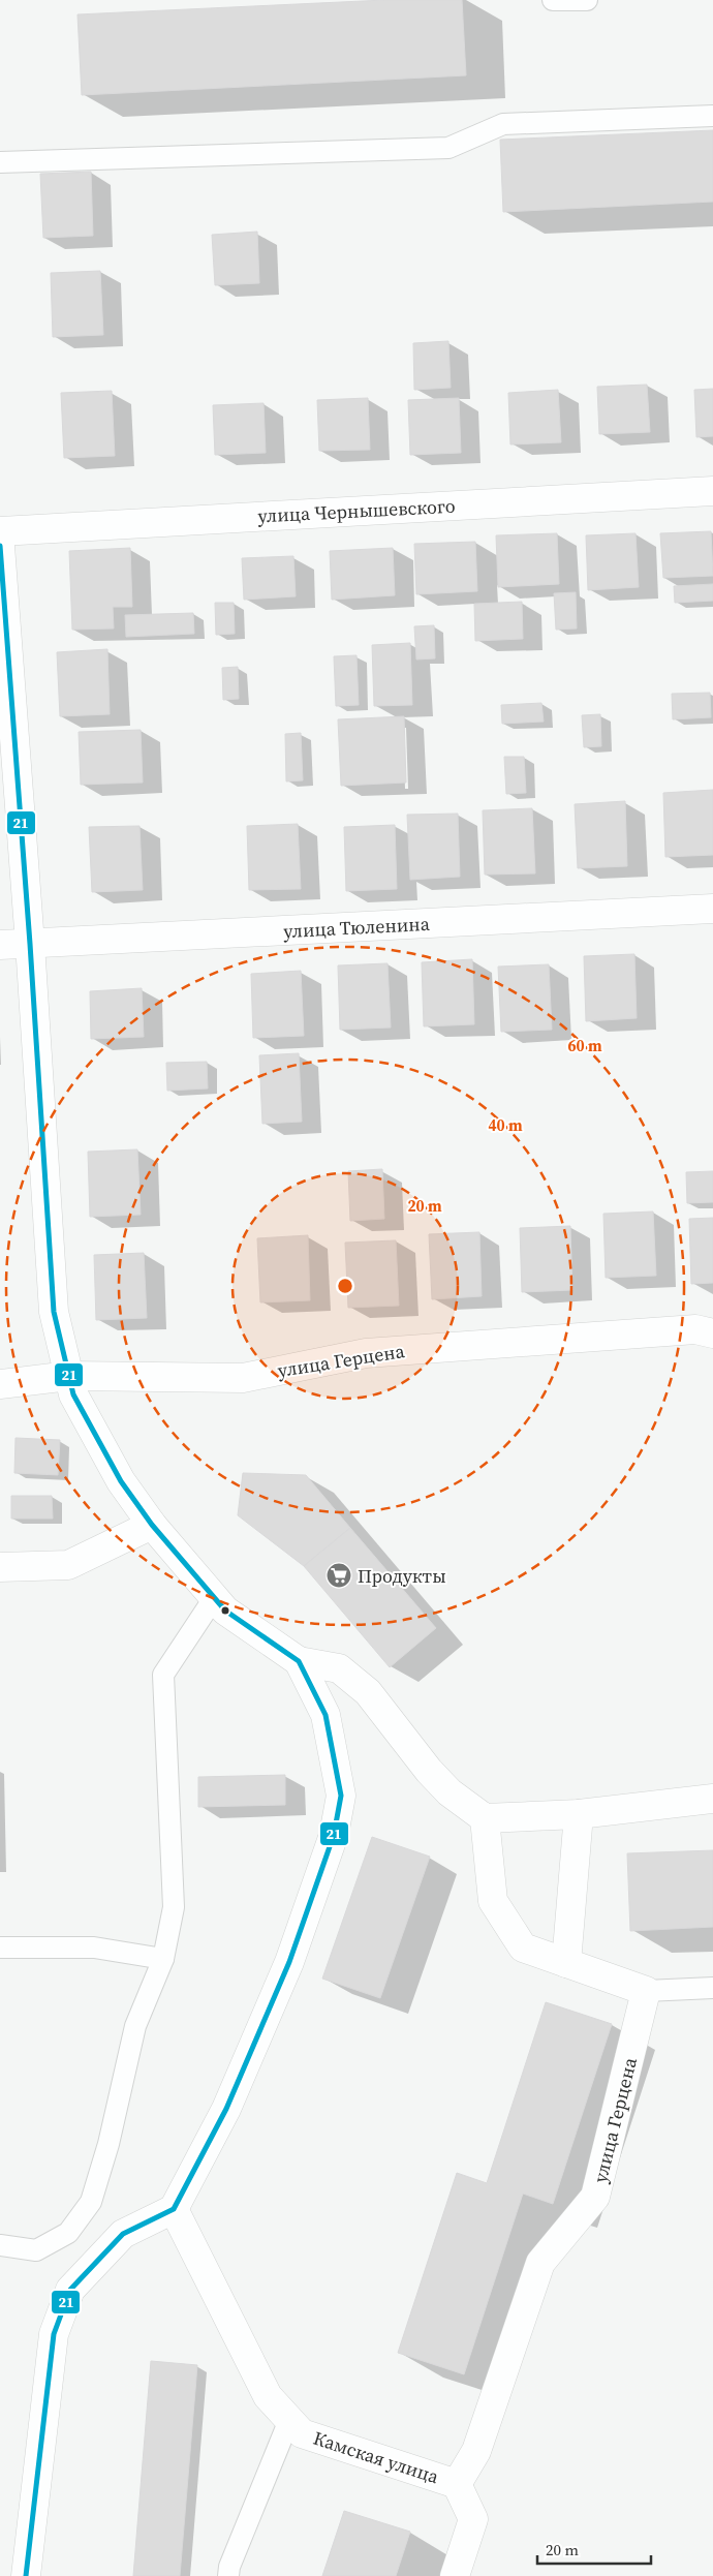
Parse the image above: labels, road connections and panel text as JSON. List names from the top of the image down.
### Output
{
  "streets": {
    "street": [
      "улица Чернышевского",
      "улица Тюленина",
      "улица Герцена",
      "Камская улица"
    ]
  },
  "crossings": [
    ["улица Герцена", "Камская улица"]
  ],
  "places": {
    "supermarket": ["Продукты"]
  },
  "lines": ["transit line 21"],
  "scale_bar": "20 m",
  "rings": ["60 m", "40 m", "20 m"]
}
